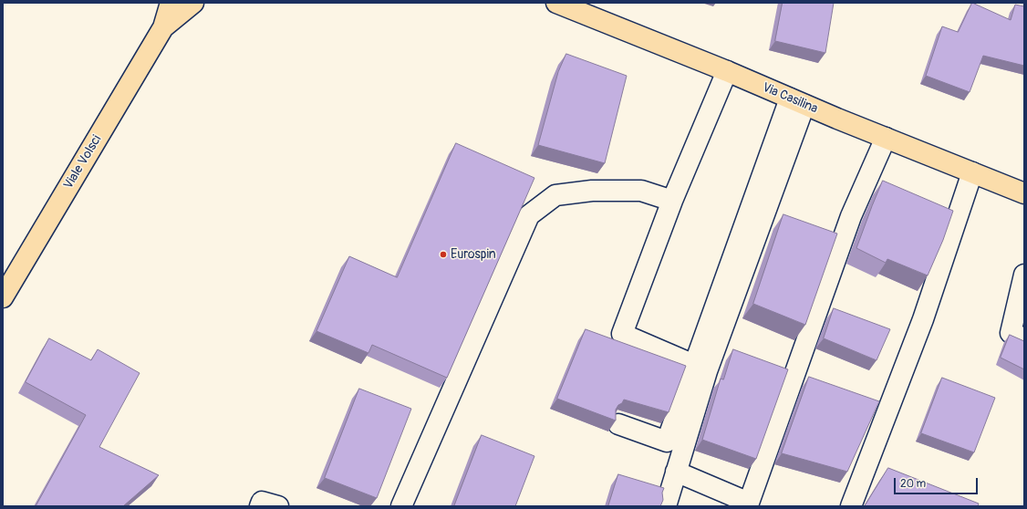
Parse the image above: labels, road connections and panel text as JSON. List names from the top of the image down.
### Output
{
  "streets": {
    "main road": ["Via Casilina", "Viale Volsci"]
  },
  "places": ["Eurospin"],
  "scale_bar": "20 m"
}
